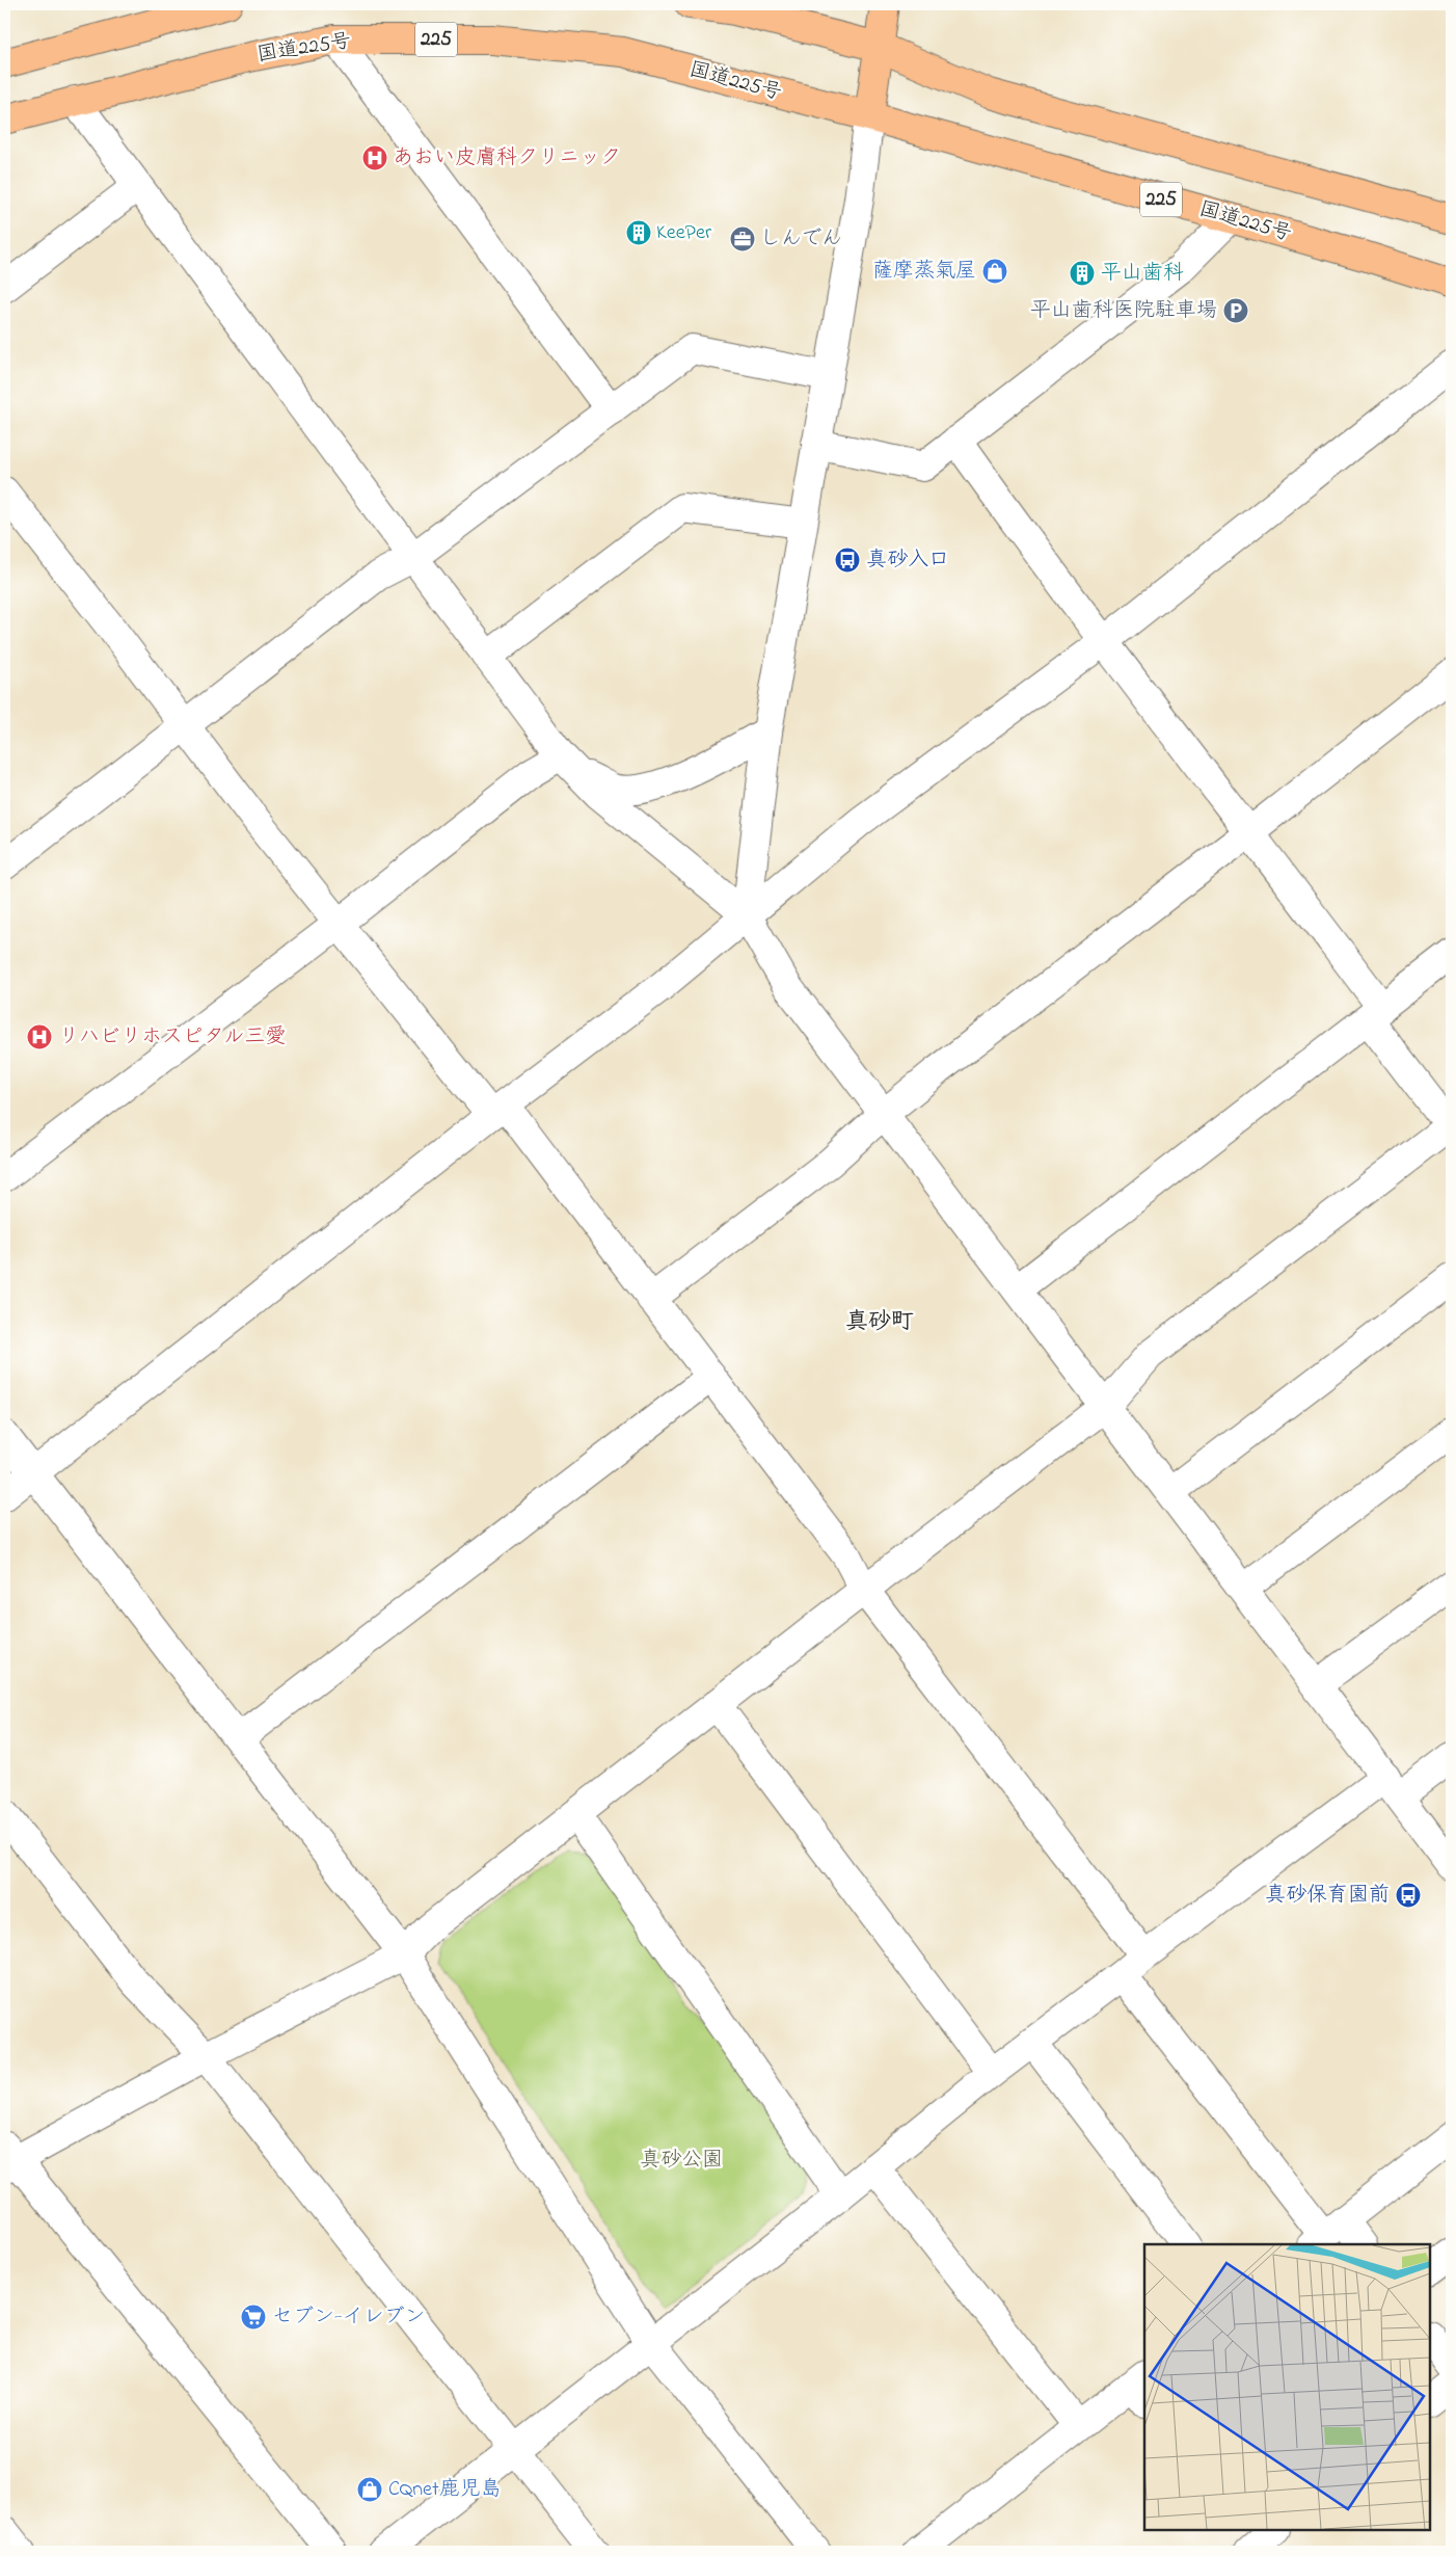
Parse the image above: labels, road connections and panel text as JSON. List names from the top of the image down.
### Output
{
  "streets": {
    "main road": ["225", "国道225号"]
  },
  "districts": ["真砂町"],
  "parks": ["真砂公園"],
  "places": {
    "hospital": ["あおい皮膚科クリニック", "リハビリホスピタル三愛"],
    "building": ["KeePer", "平山歯科"],
    "office": ["しんでん"],
    "shop": ["薩摩蒸氣屋", "CQnet鹿児島"],
    "parking": ["平山歯科医院駐車場"],
    "bus stop": ["真砂入口", "真砂保育園前"],
    "supermarket": ["セブン-イレブン"]
  }
}
